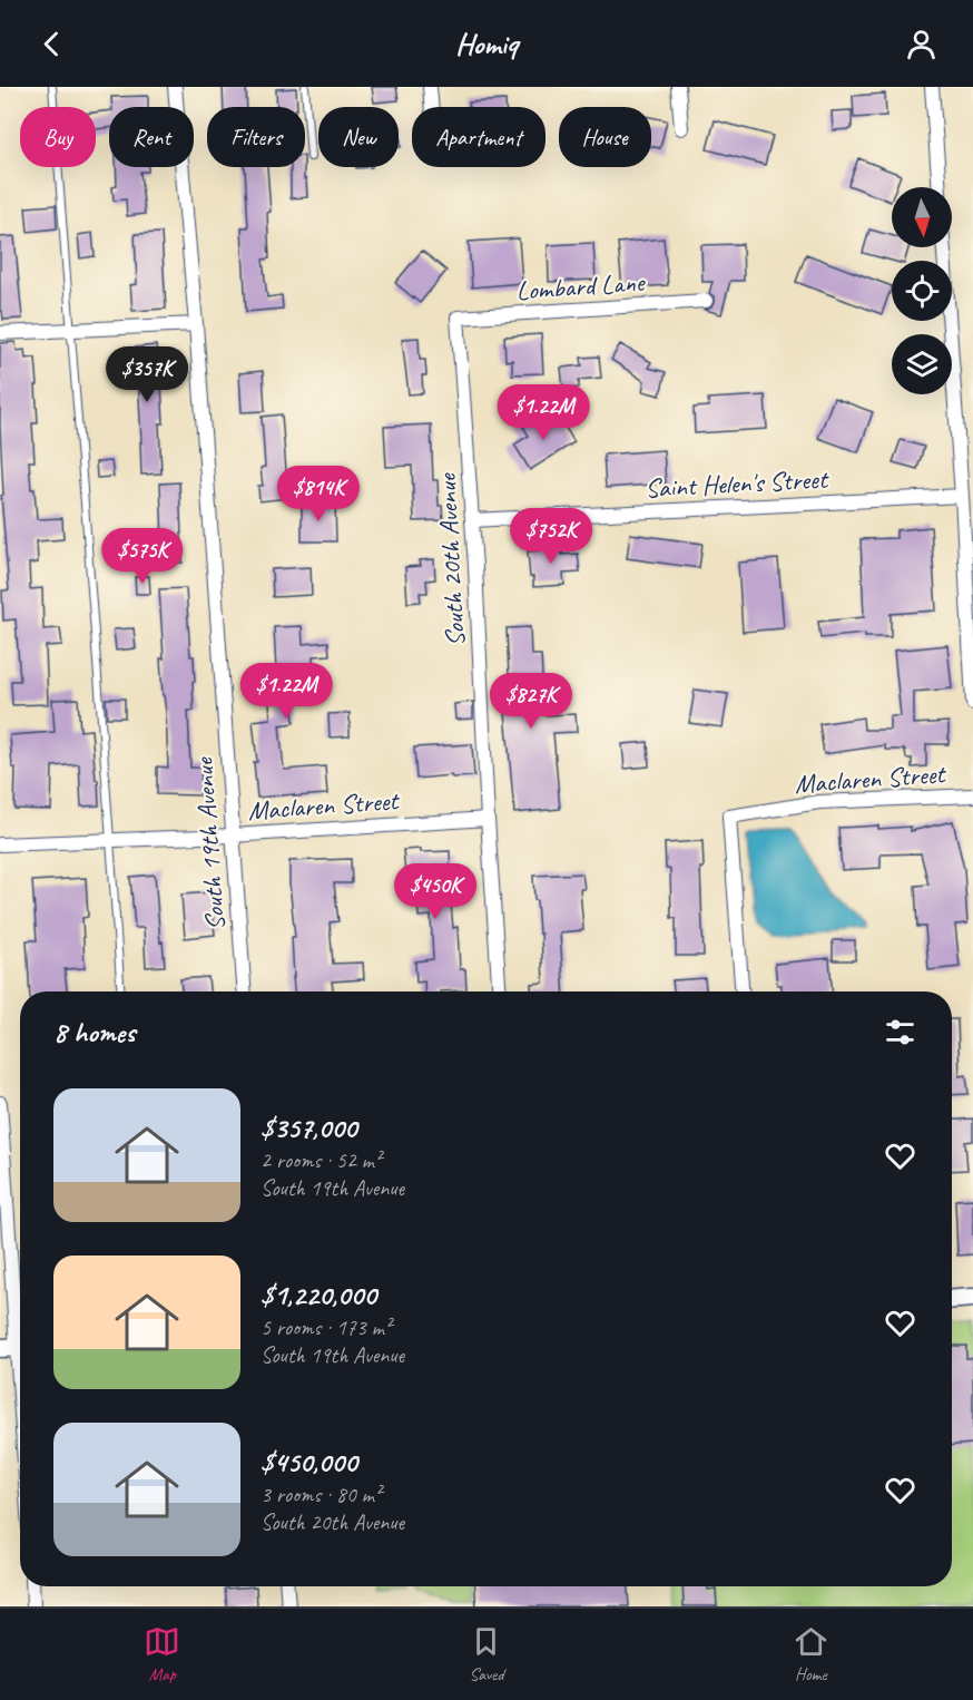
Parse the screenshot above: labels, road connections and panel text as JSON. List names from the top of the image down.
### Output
{
  "streets": {
    "street": [
      "Lombard Lane",
      "Saint Helen's Street",
      "South 20th Avenue",
      "Maclaren Street",
      "South 19th Avenue"
    ]
  },
  "crossings": [
    ["Lombard Lane", "South 20th Avenue"],
    ["Saint Helen's Street", "South 20th Avenue"],
    ["South 20th Avenue", "Maclaren Street"],
    ["Maclaren Street", "South 19th Avenue"]
  ],
  "north": "bottom",
  "page": {
    "header": "Homiq",
    "chip": [
      "Buy",
      "Rent",
      "Filters",
      "New",
      "Apartment",
      "House"
    ],
    "price": [
      "$357K",
      "$1.22M",
      "$814K",
      "$752K",
      "$575K",
      "$1.22M",
      "$827K",
      "$450K"
    ],
    "heading": "8 homes",
    "list": [
      {
        "name": "$357,000",
        "note": "2 rooms · 52 m² · South 19th Avenue"
      },
      {
        "name": "$1,220,000",
        "note": "5 rooms · 173 m² · South 19th Avenue"
      },
      {
        "name": "$450,000",
        "note": "3 rooms · 80 m² · South 20th Avenue"
      }
    ],
    "tabs": ["Map", "Saved", "Home"]
  }
}
